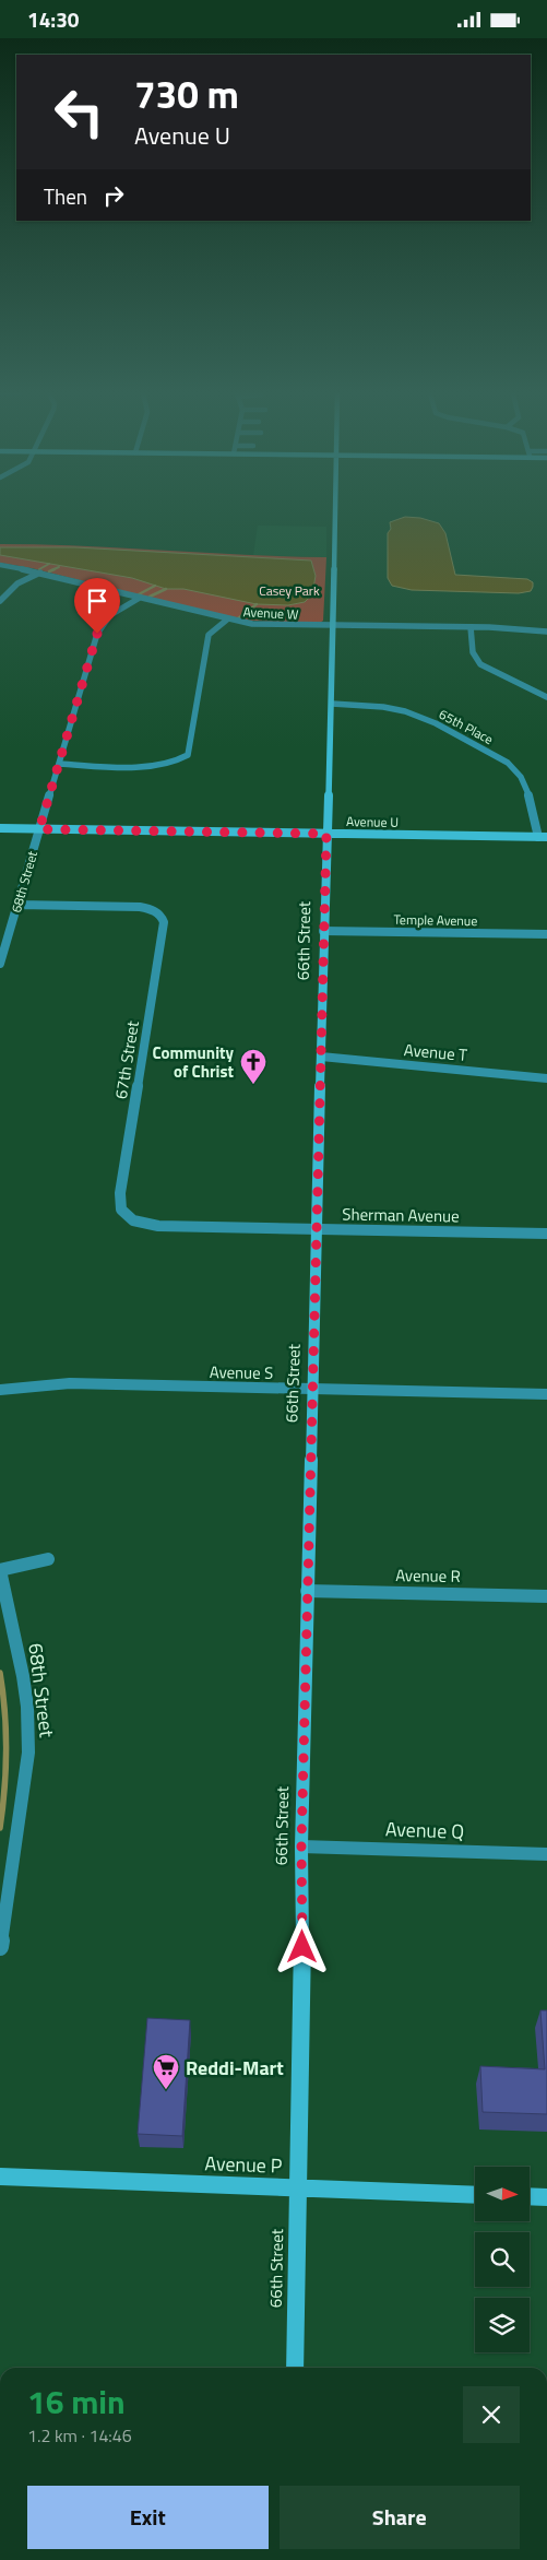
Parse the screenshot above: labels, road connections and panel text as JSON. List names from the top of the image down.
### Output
{
  "streets": {
    "street": [
      "Avenue W",
      "65th Place",
      "Avenue U",
      "68th Street",
      "Temple Avenue",
      "66th Street",
      "Avenue T",
      "67th Street",
      "Sherman Avenue",
      "Avenue S",
      "Avenue R",
      "Avenue Q",
      "Avenue P"
    ]
  },
  "crossings": [
    ["Avenue W", "68th Street"],
    ["Avenue W", "66th Street"],
    ["65th Place", "Avenue U"],
    ["65th Place", "66th Street"],
    ["Avenue U", "68th Street"],
    ["Avenue U", "66th Street"],
    ["68th Street", "67th Street"],
    ["Temple Avenue", "66th Street"],
    ["66th Street", "Avenue T"],
    ["66th Street", "Sherman Avenue"],
    ["66th Street", "Avenue S"],
    ["66th Street", "Avenue R"],
    ["66th Street", "Avenue Q"],
    ["66th Street", "Avenue P"],
    ["67th Street", "Sherman Avenue"]
  ],
  "parks": ["Casey Park"],
  "places": {
    "church": ["Community of Christ"],
    "supermarket": ["Reddi-Mart"]
  },
  "north": "right",
  "page": {
    "status": "14:30",
    "turn": ["730 m", "Avenue U"],
    "then": "Then",
    "heading": ["16 min", "1.2 km · 14:46"],
    "buttons": ["Exit", "Share"]
  }
}
